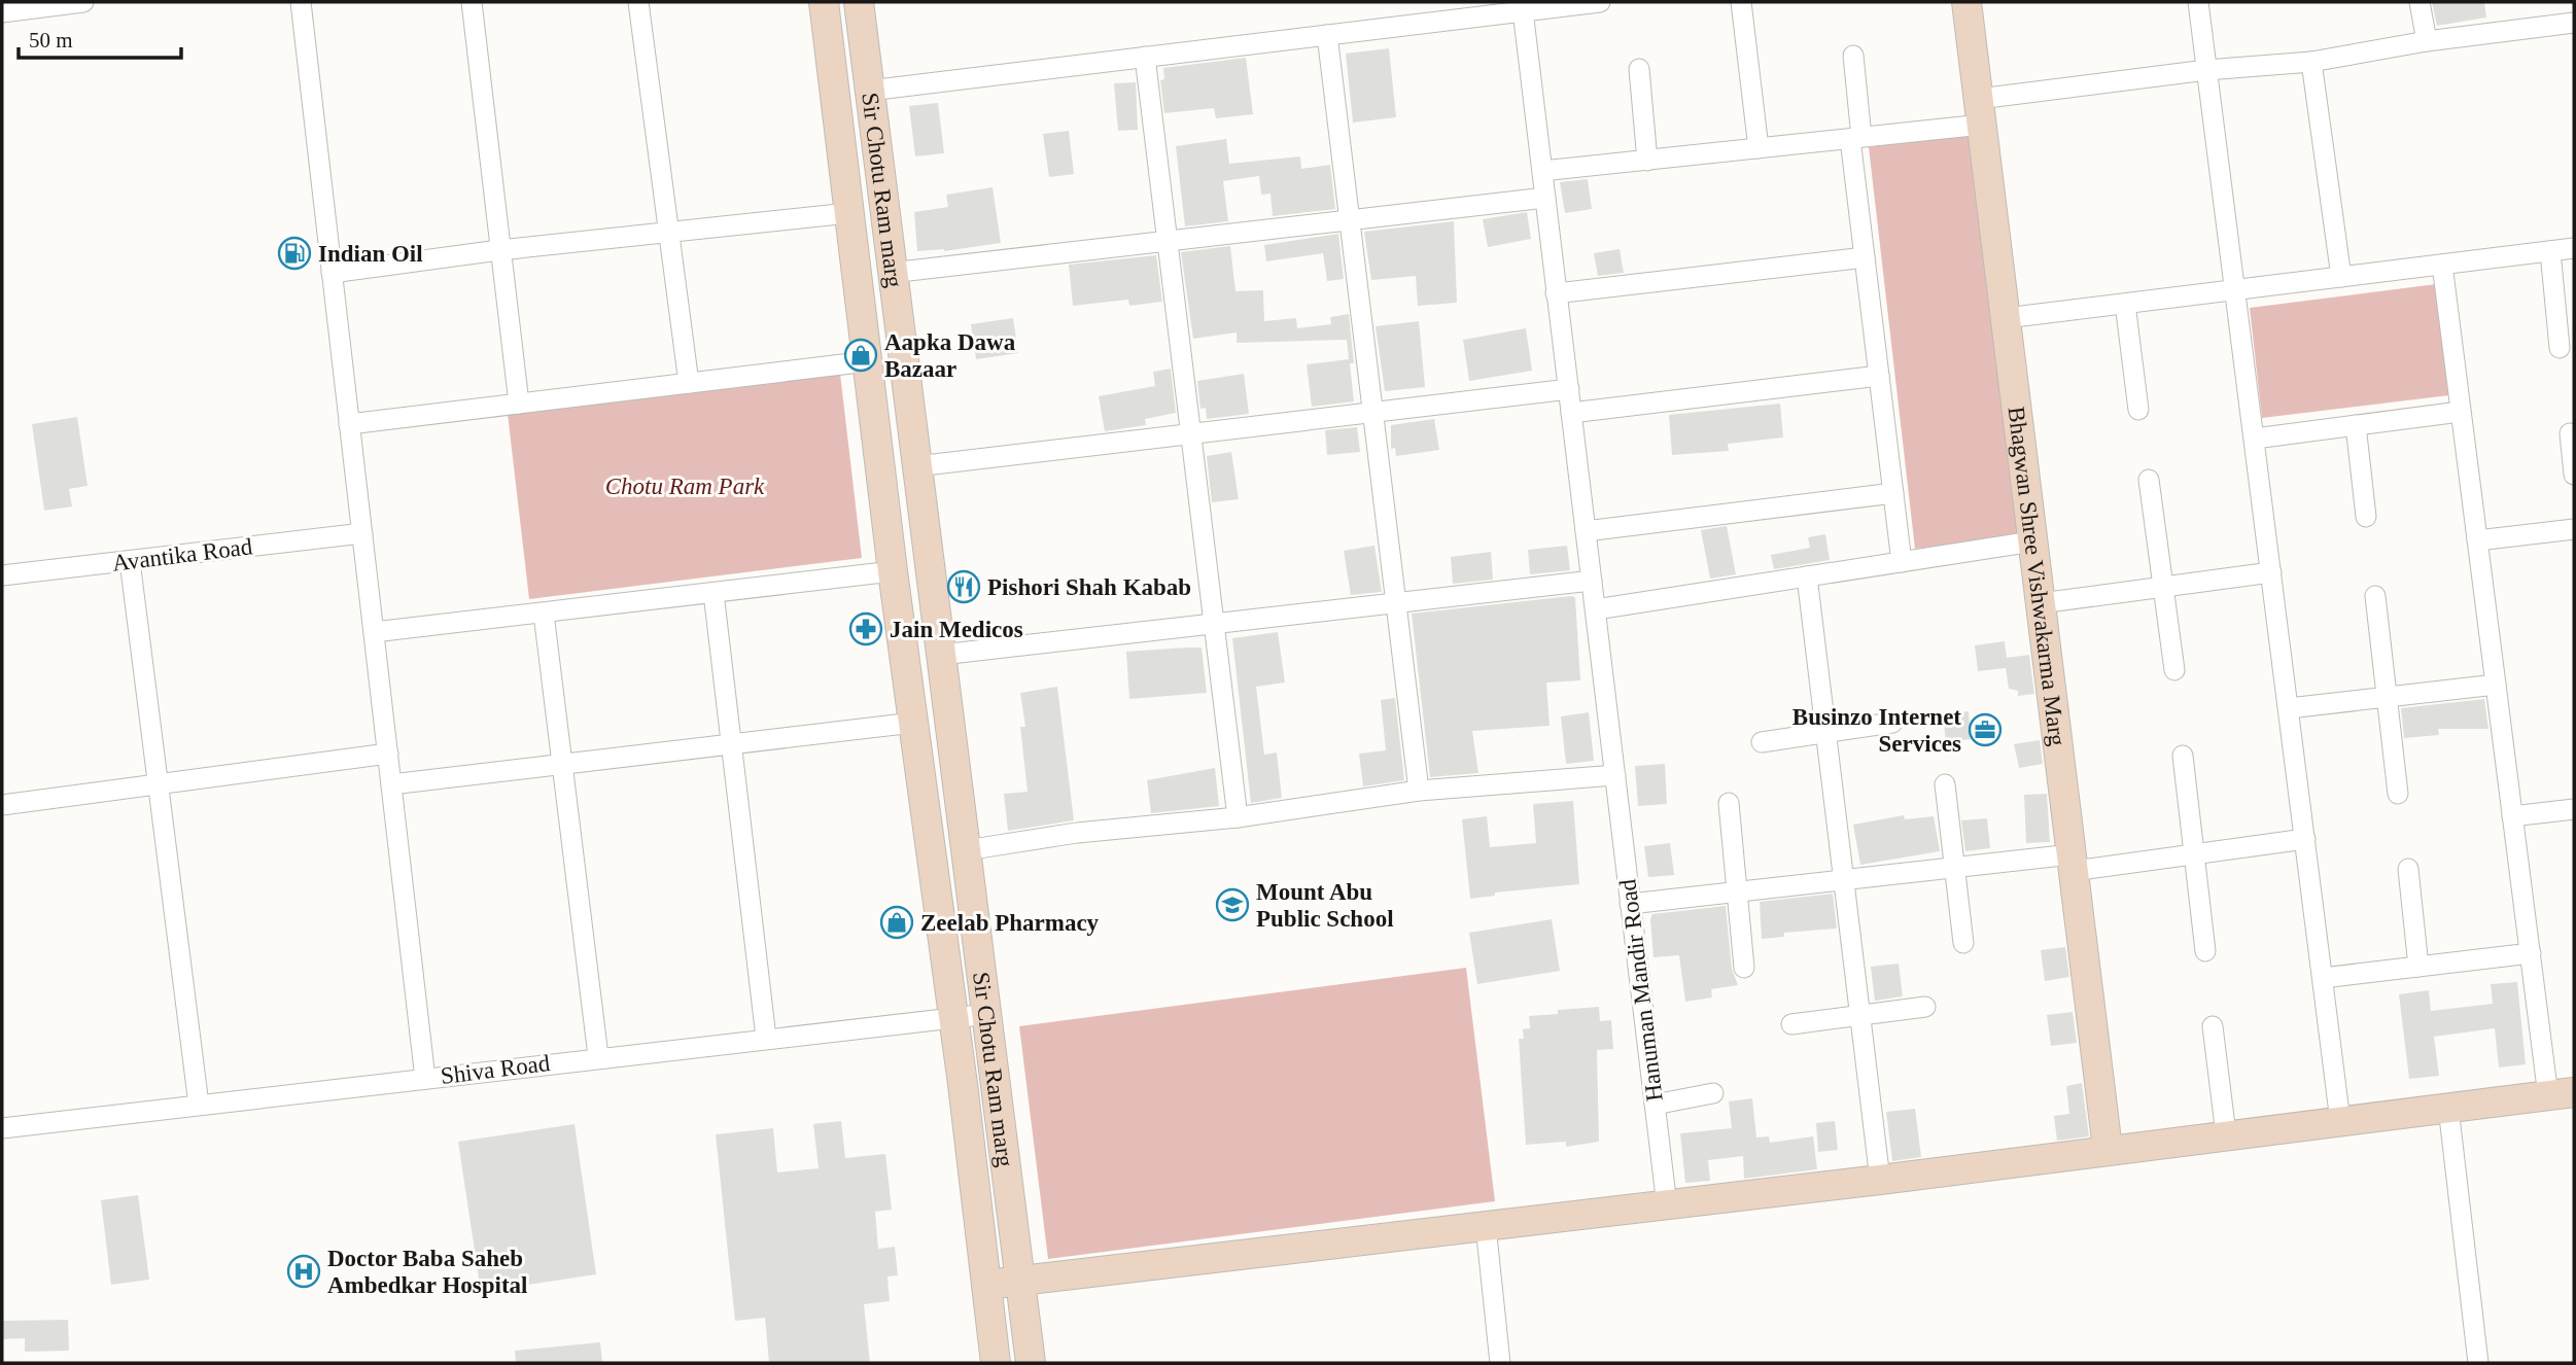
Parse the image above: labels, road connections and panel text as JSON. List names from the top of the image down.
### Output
{
  "streets": {
    "street": [
      "Sir Chotu Ram marg",
      "Avantika Road",
      "Bhagwan Shree Vishwakarma Marg",
      "Hanuman Mandir Road",
      "Shiva Road"
    ]
  },
  "crossings": [
    ["Sir Chotu Ram marg", "Shiva Road"]
  ],
  "parks": ["Chotu Ram Park"],
  "places": {
    "fuel station": ["Indian Oil"],
    "shop": ["Aapka Dawa Bazaar", "Zeelab Pharmacy"],
    "restaurant": ["Pishori Shah Kabab"],
    "pharmacy": ["Jain Medicos"],
    "office": ["Businzo Internet Services"],
    "school or university": ["Mount Abu Public School"],
    "hospital": ["Doctor Baba Saheb Ambedkar Hospital"]
  },
  "scale_bar": "50 m"
}
